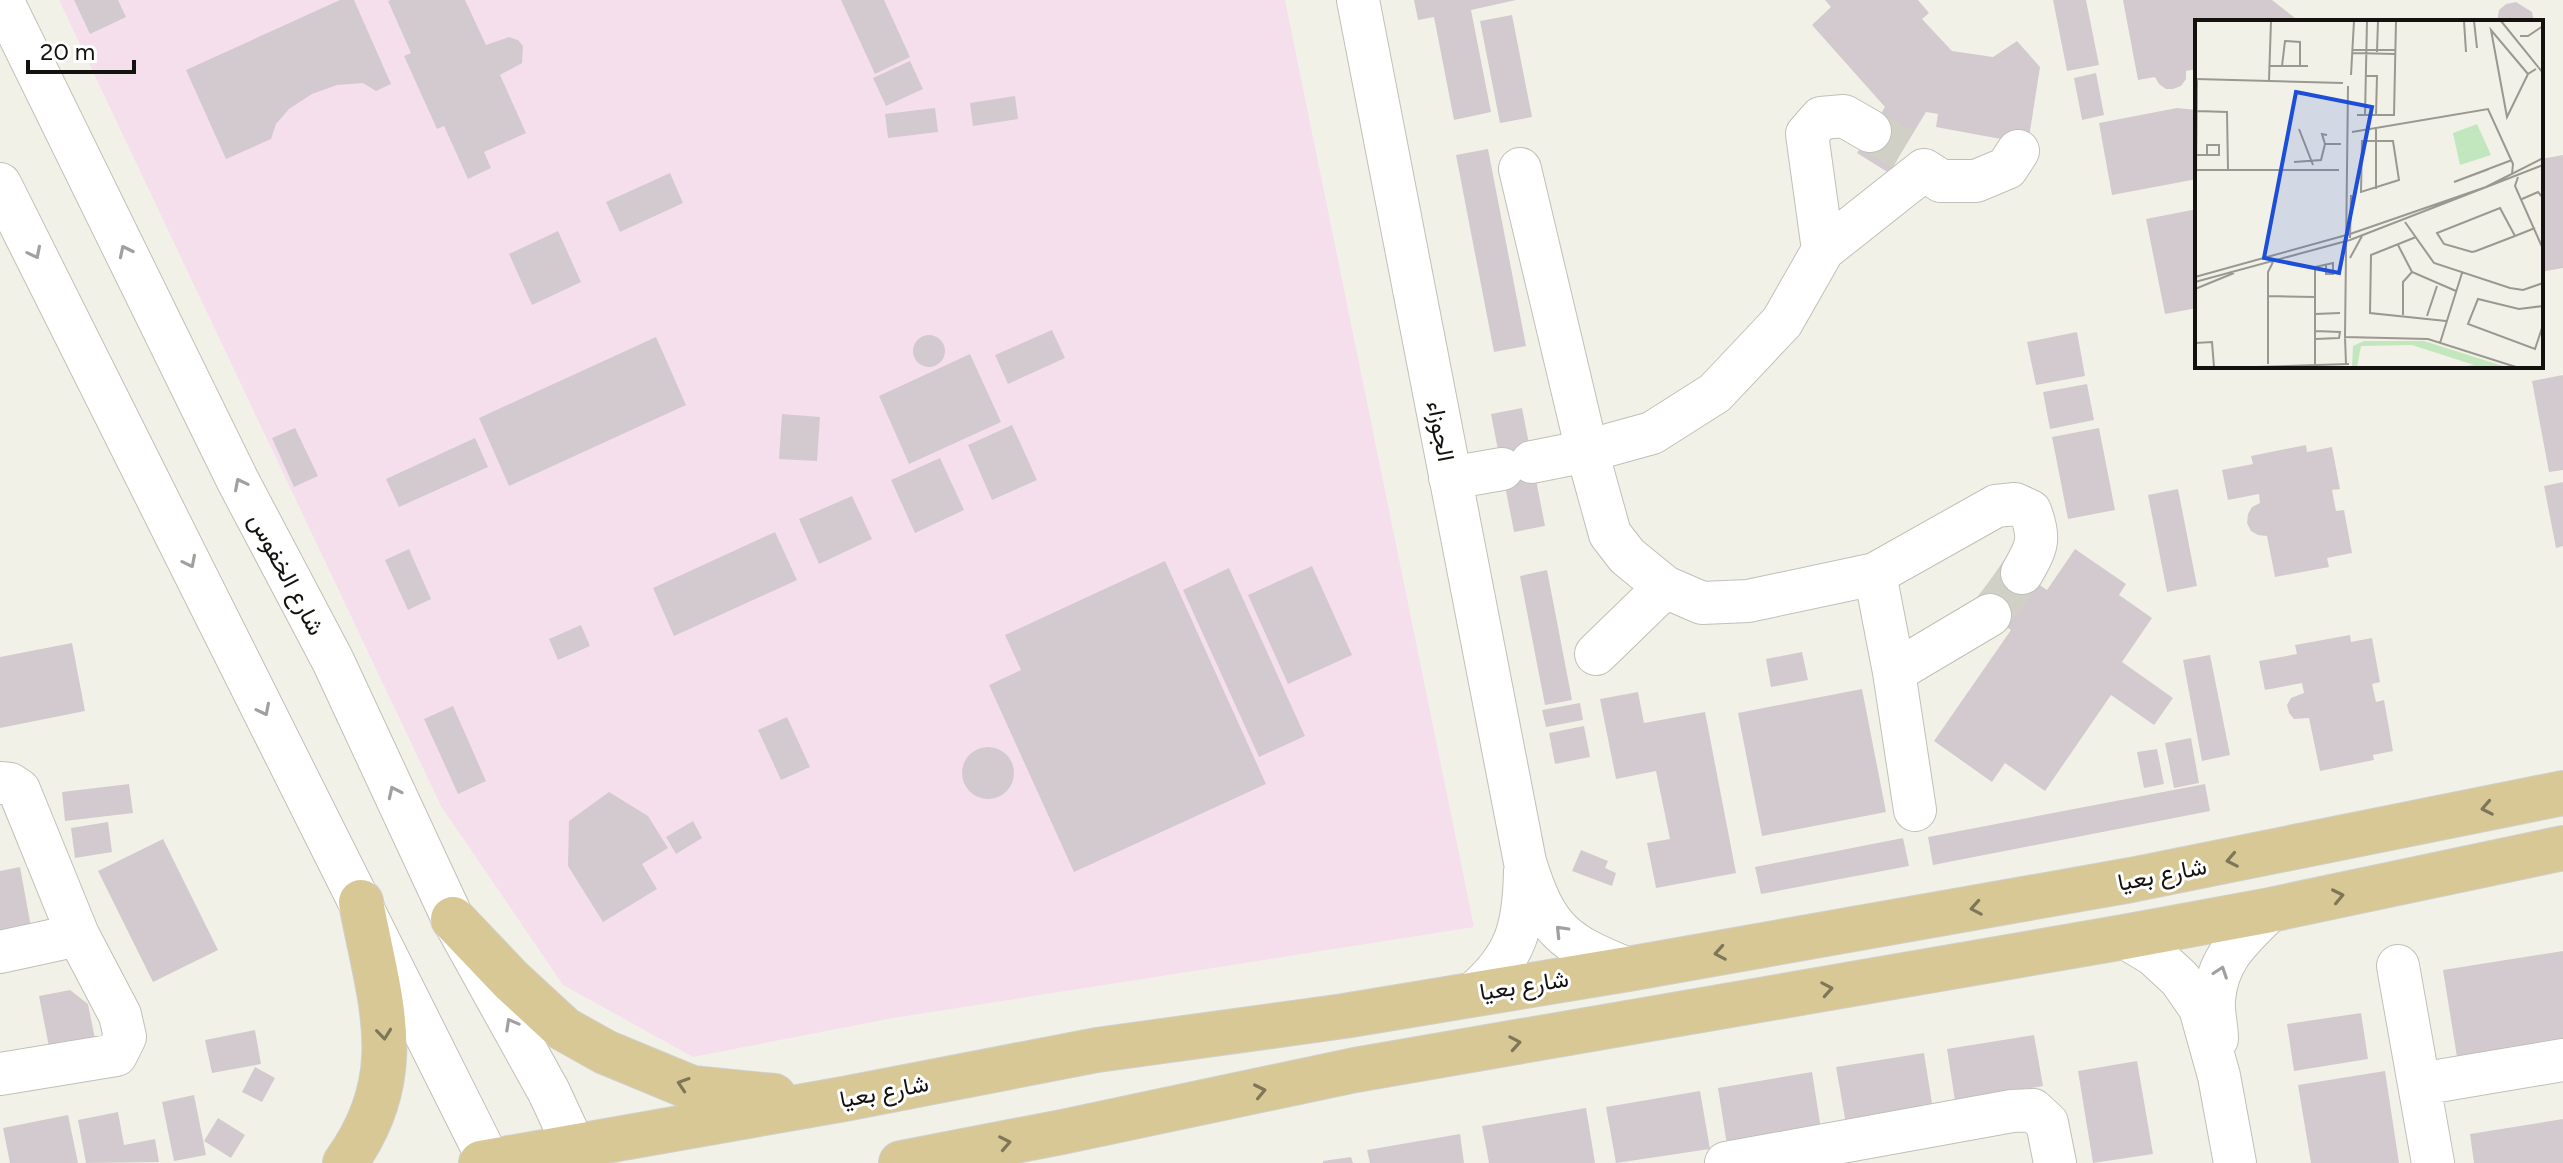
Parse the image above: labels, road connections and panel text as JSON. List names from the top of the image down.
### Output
{
  "streets": {
    "main road": ["شارع بعيا"],
    "street": ["الجوزاء", "شارع الخفوس"]
  },
  "crossings": [
    ["شارع الخفوس", "شارع بعيا"]
  ],
  "scale_bar": "20 m"
}
